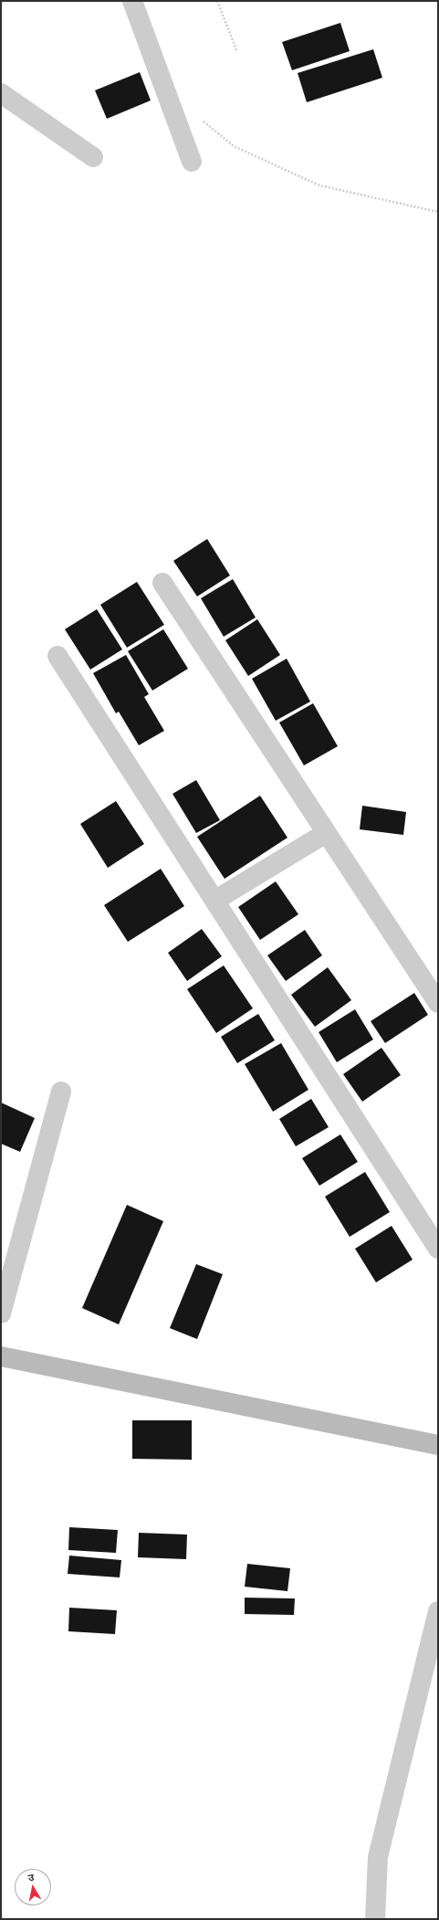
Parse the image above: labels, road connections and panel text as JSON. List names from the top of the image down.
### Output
{
  "north": "top"
}
